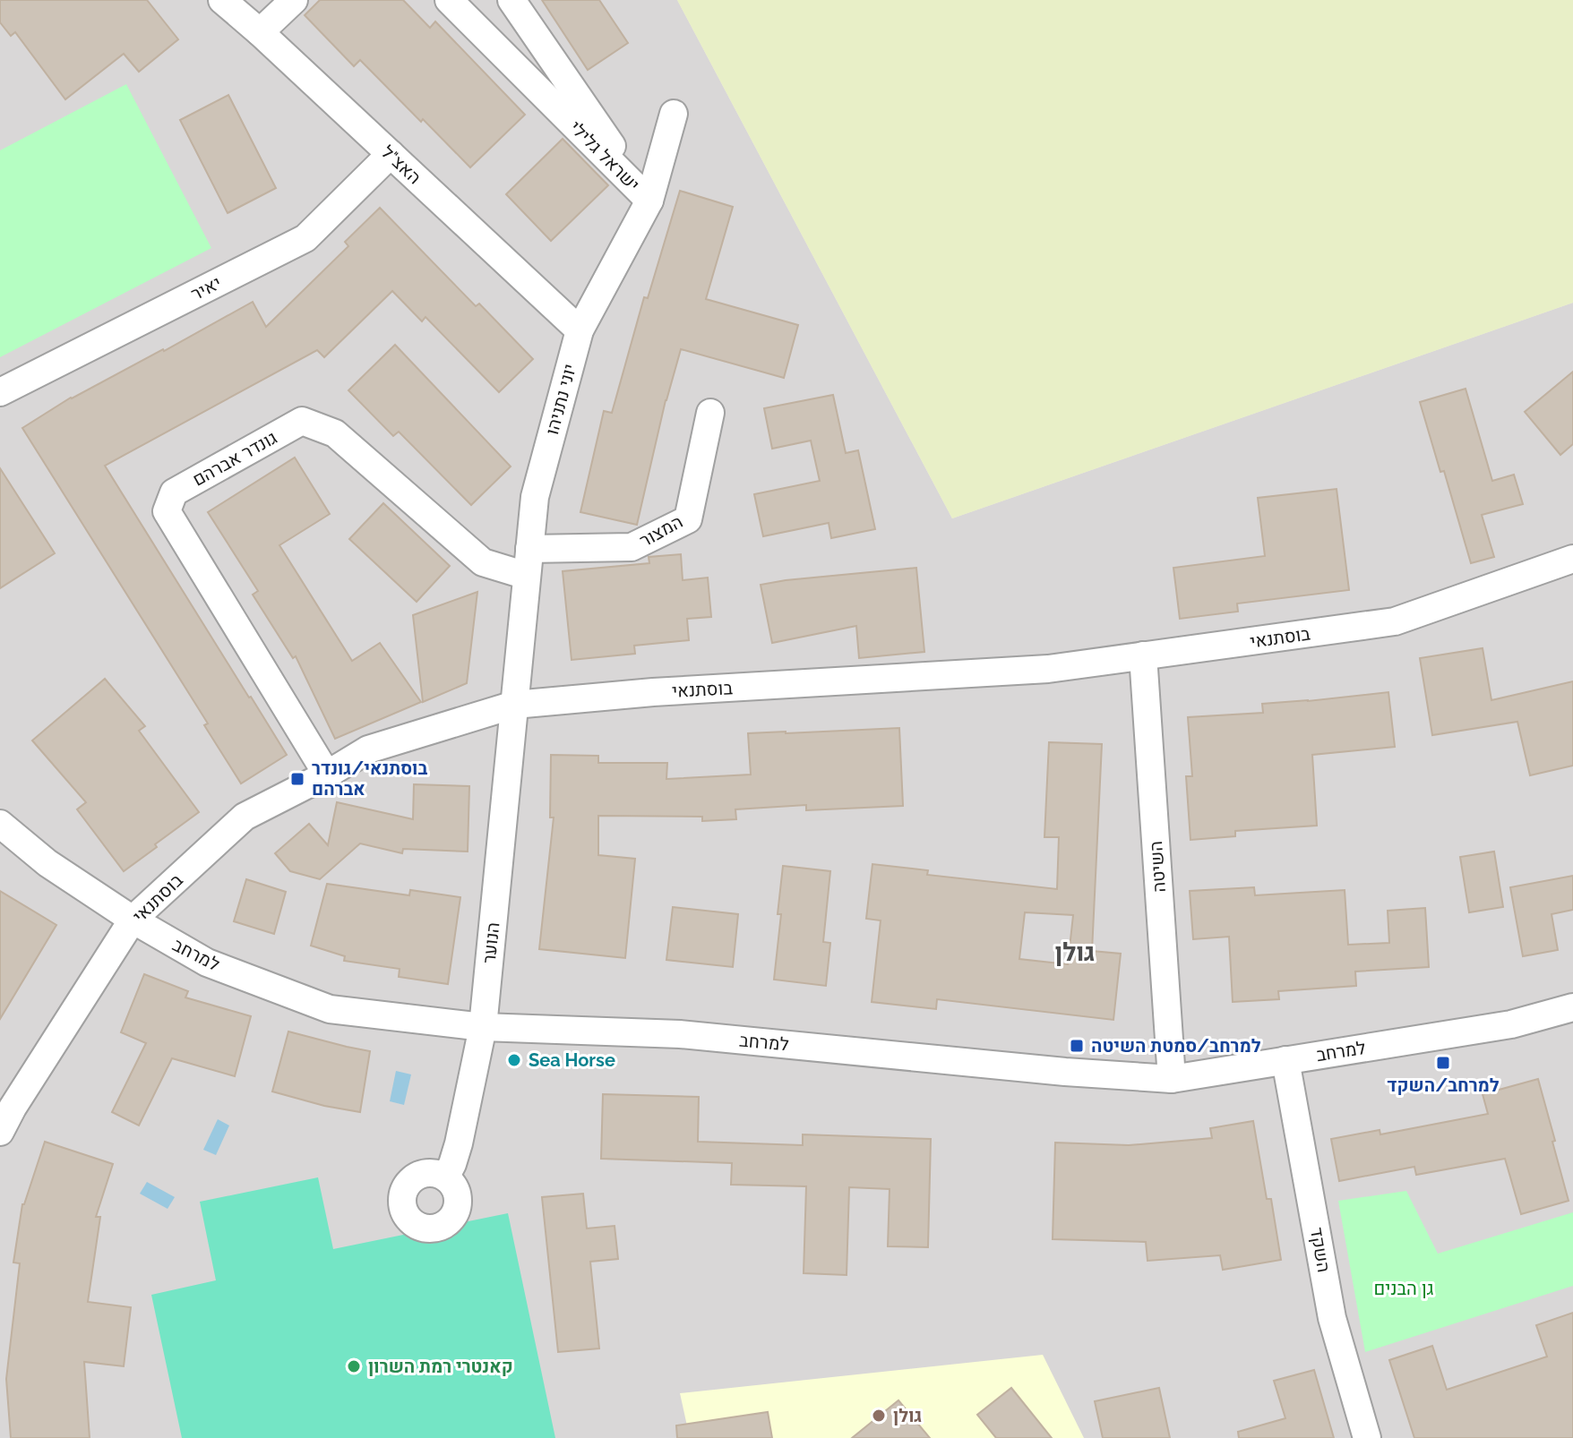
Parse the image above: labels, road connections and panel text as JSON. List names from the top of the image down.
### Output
{
  "streets": {
    "street": [
      "ישראל גלילי",
      "האצ\"ל",
      "יאיר",
      "יוני נתניהו",
      "גונדר אברהם",
      "המצור",
      "בוסתנאי",
      "השיטה",
      "הנוער",
      "למרחב",
      "השקד"
    ]
  },
  "crossings": [
    ["ישראל גלילי", "יוני נתניהו"],
    ["האצ\"ל", "יאיר"],
    ["האצ\"ל", "יוני נתניהו"],
    ["יוני נתניהו", "גונדר אברהם"],
    ["יוני נתניהו", "המצור"],
    ["יוני נתניהו", "בוסתנאי"],
    ["יוני נתניהו", "הנוער"],
    ["גונדר אברהם", "בוסתנאי"],
    ["בוסתנאי", "השיטה"],
    ["בוסתנאי", "הנוער"],
    ["בוסתנאי", "למרחב"],
    ["השיטה", "למרחב"],
    ["הנוער", "למרחב"],
    ["למרחב", "השקד"]
  ],
  "districts": ["גולן"],
  "parks": ["גן הבנים"],
  "places": {
    "transit": ["בוסתנאי/גונדר אברהם", "למרחב/סמטת השיטה", "למרחב/השקד"],
    "other": ["Sea Horse", "קאנטרי רמת השרון", "גולן"]
  }
}
